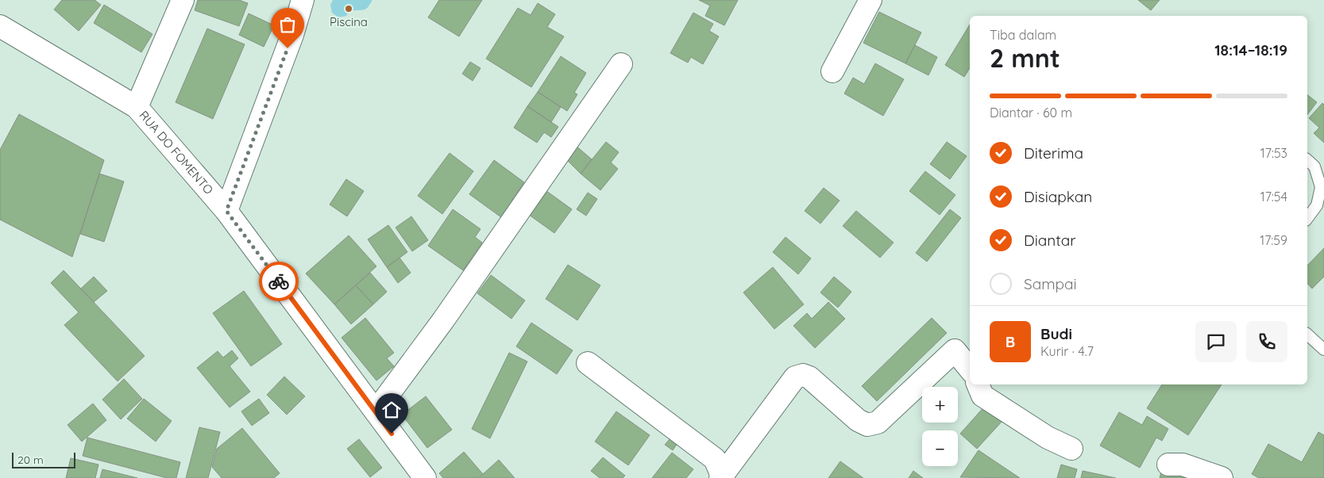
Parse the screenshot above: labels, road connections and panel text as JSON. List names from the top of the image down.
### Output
{
  "streets": {
    "street": ["RUA DO FOMENTO"]
  },
  "places": ["Piscina"],
  "scale_bar": "20 m",
  "page": {
    "heading": ["2 mnt", "Tiba dalam", "18:14–18:19"],
    "panel": ["Budi", "Kurir · 4.7"],
    "bar": "Diantar · 60 m",
    "list": [
      ["Diterima", "17:53"],
      ["Disiapkan", "17:54"],
      ["Diantar", "17:59"],
      "Sampai"
    ],
    "round": "B",
    "map_buttons": ["+", "−"],
    "scale": "20 m"
  }
}
